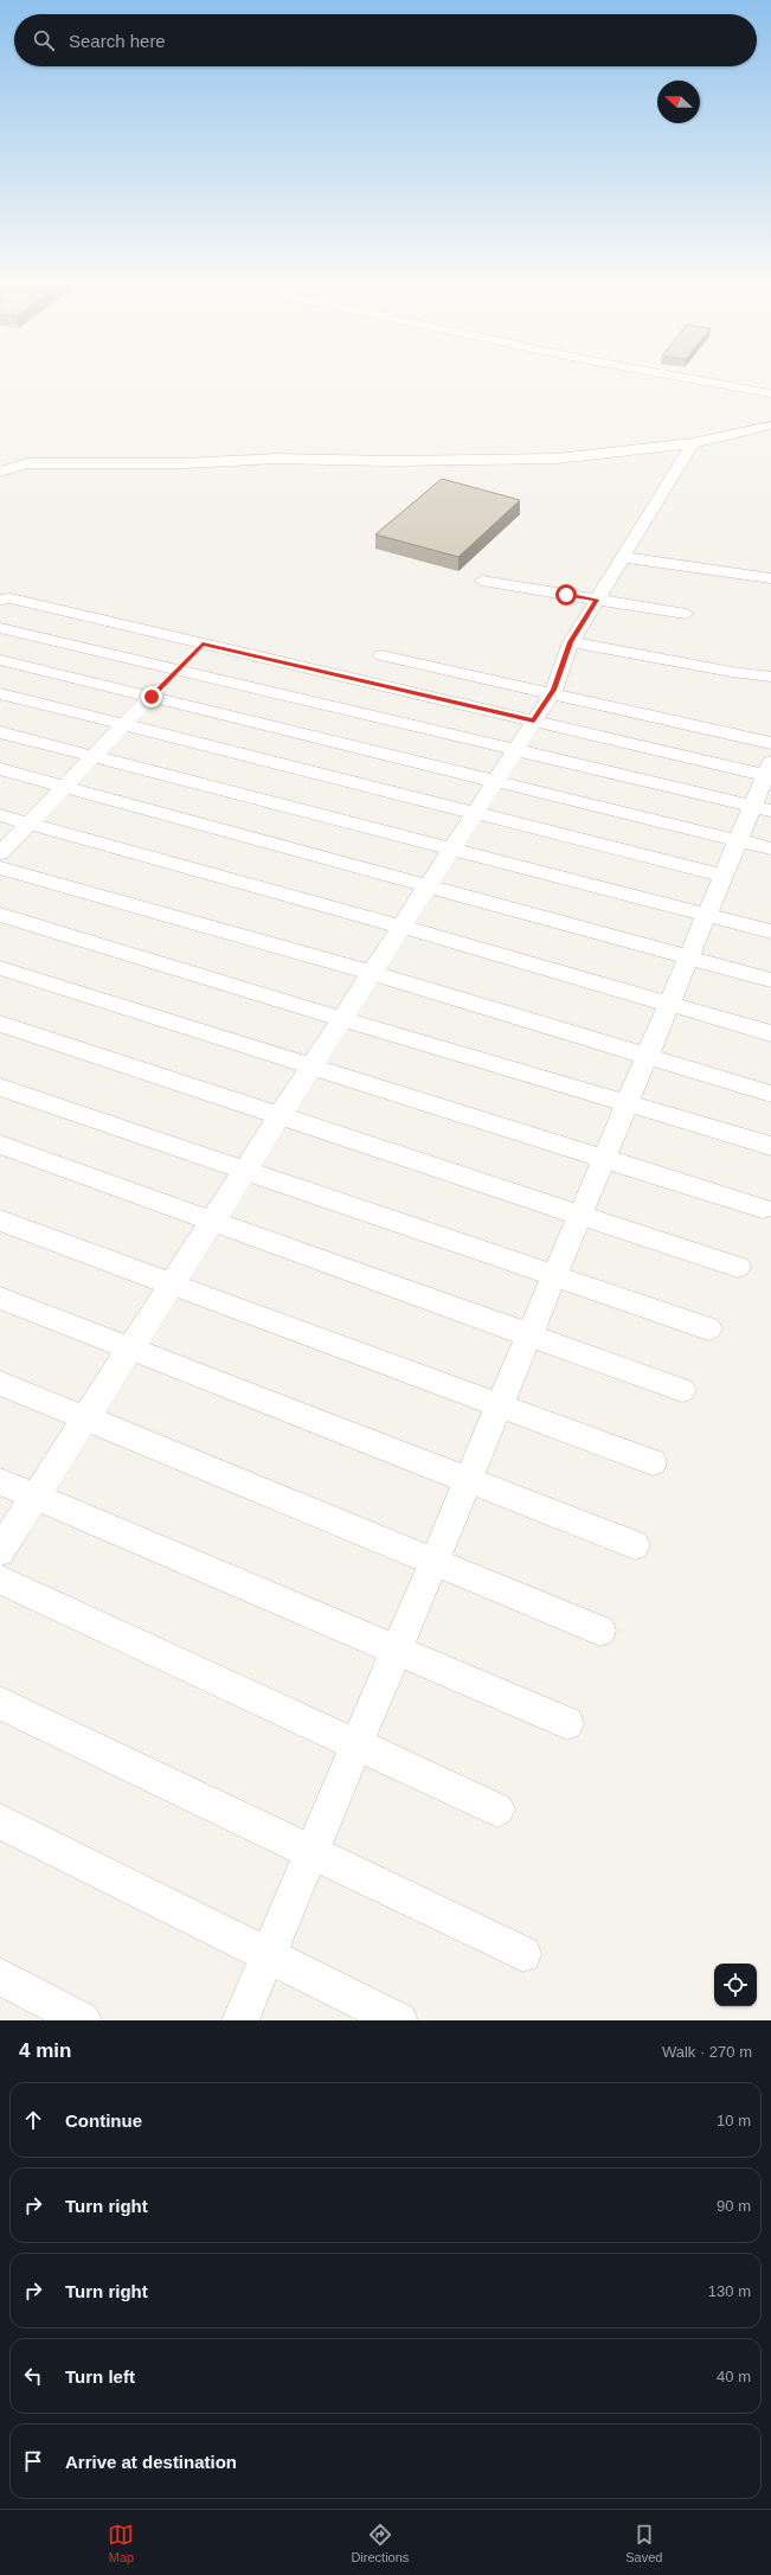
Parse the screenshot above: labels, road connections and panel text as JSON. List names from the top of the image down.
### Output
{
  "north": "left",
  "page": {
    "search": "Search here",
    "heading": ["4 min", "Walk · 270 m"],
    "list": [
      ["Continue", "10 m"],
      ["Turn right", "90 m"],
      ["Turn right", "130 m"],
      ["Turn left", "40 m"],
      "Arrive at destination"
    ],
    "nav": ["Map", "Directions", "Saved"]
  }
}
